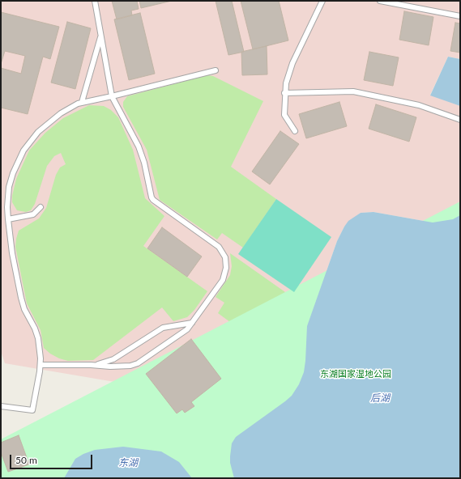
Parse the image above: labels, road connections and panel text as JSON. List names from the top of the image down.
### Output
{
  "water": ["后湖", "东湖"],
  "parks": ["东湖国家湿地公园"],
  "scale_bar": "50 m"
}
